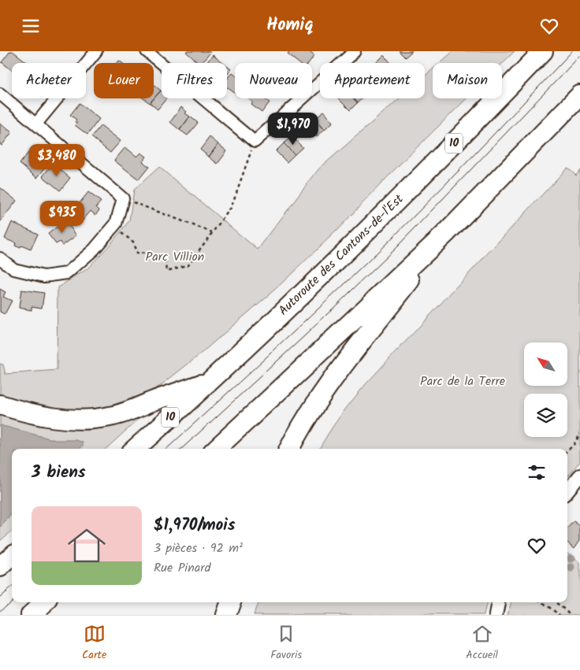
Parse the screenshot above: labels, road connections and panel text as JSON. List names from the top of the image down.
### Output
{
  "streets": {
    "highway": ["10", "Autoroute des Cantons-de-l'Est"]
  },
  "parks": ["Parc Villion", "Parc de la Terre"],
  "north": "top left",
  "page": {
    "header": "Homiq",
    "chip": [
      "Acheter",
      "Louer",
      "Filtres",
      "Nouveau",
      "Appartement",
      "Maison"
    ],
    "price": ["$1,970", "$3,480", "$935"],
    "heading": "3 biens",
    "list": [
      {
        "name": "$1,970/mois",
        "note": "3 pièces · 92 m² · Rue Pinard"
      }
    ],
    "tabs": ["Carte", "Favoris", "Accueil"]
  }
}
